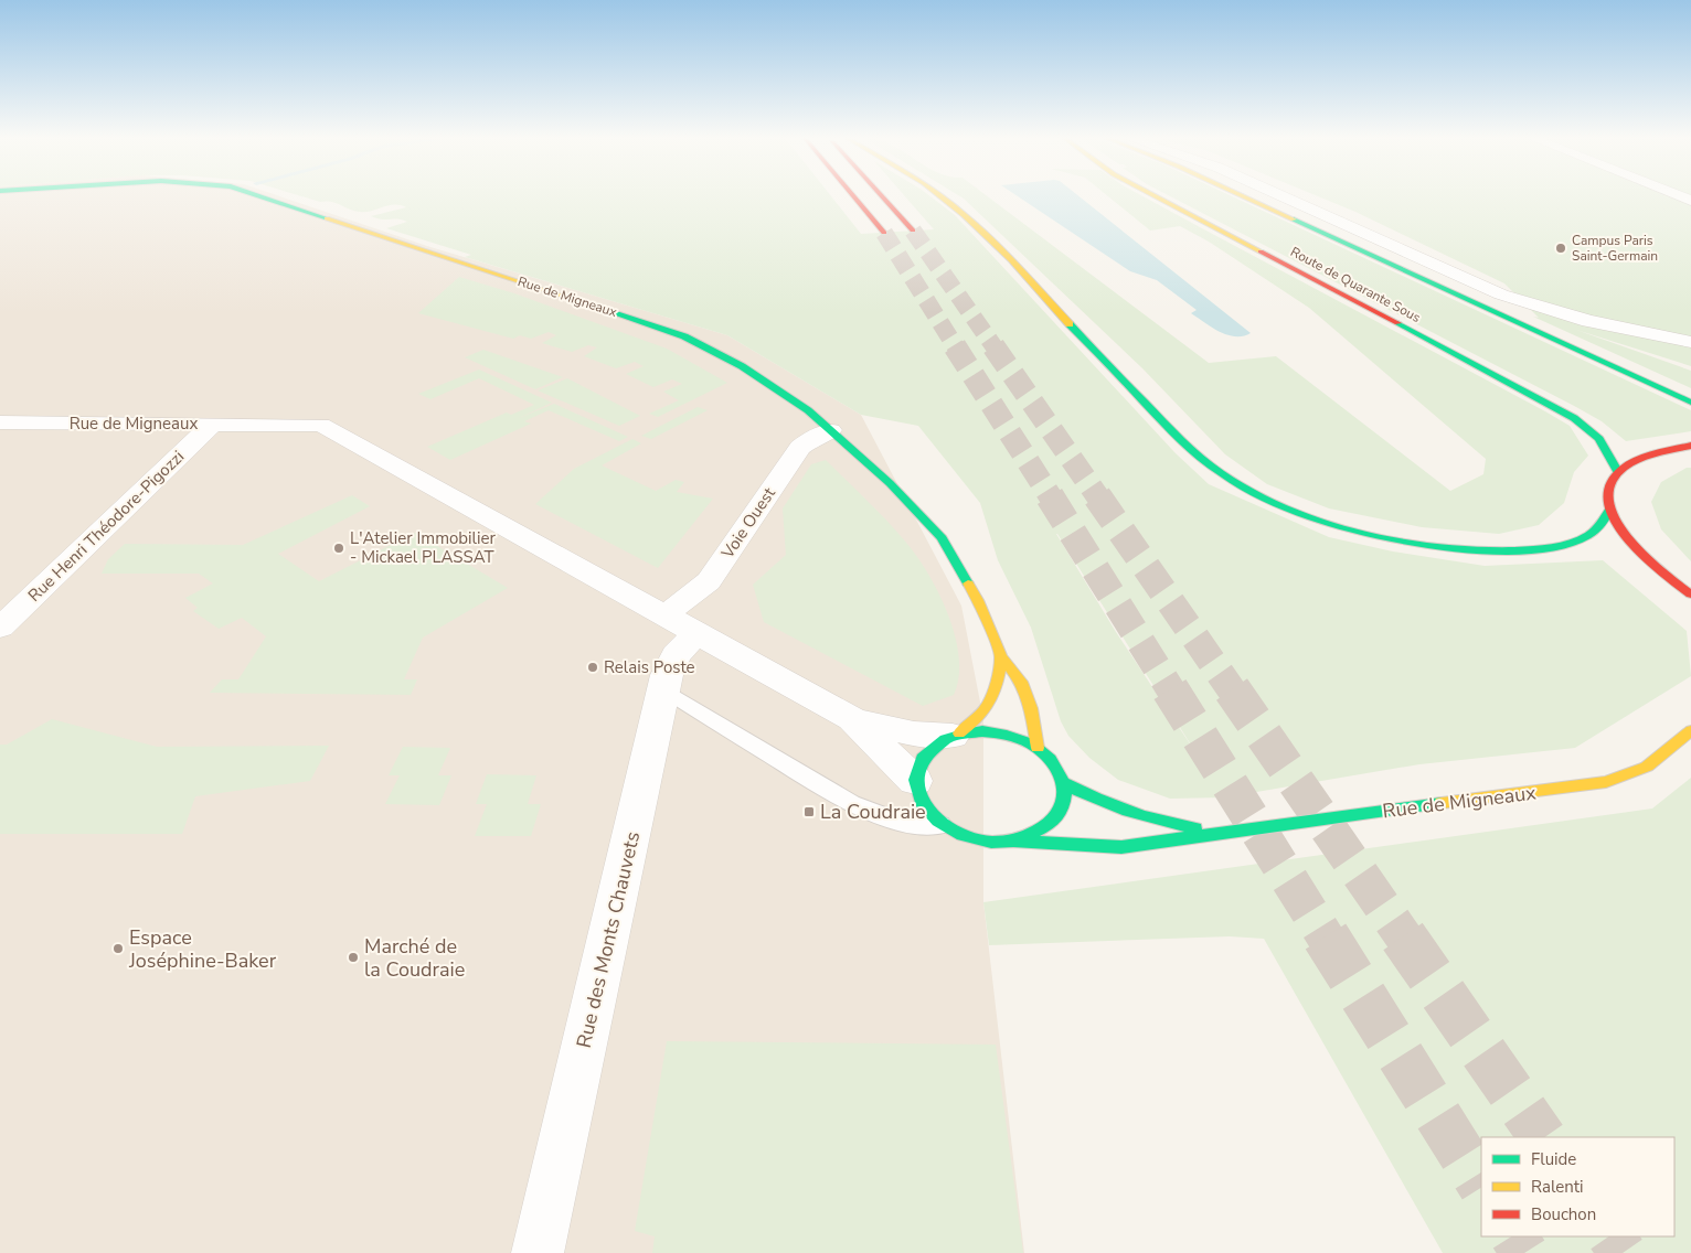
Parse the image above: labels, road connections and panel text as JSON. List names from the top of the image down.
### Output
{
  "streets": {
    "main road": ["Route de Quarante Sous", "Rue de Migneaux"],
    "street": ["Voie Ouest", "Rue Henri Théodore-Pigozzi", "Rue des Monts Chauvets"]
  },
  "crossings": [
    ["Rue de Migneaux", "Voie Ouest"],
    ["Rue de Migneaux", "Rue Henri Théodore-Pigozzi"],
    ["Rue de Migneaux", "Rue des Monts Chauvets"]
  ],
  "places": {
    "other": [
      "Campus Paris Saint-Germain",
      "L'Atelier Immobilier - Mickael PLASSAT",
      "Relais Poste",
      "Espace Joséphine-Baker",
      "Marché de la Coudraie"
    ],
    "transit": ["La Coudraie"]
  },
  "legend": ["Fluide", "Ralenti", "Bouchon"]
}
